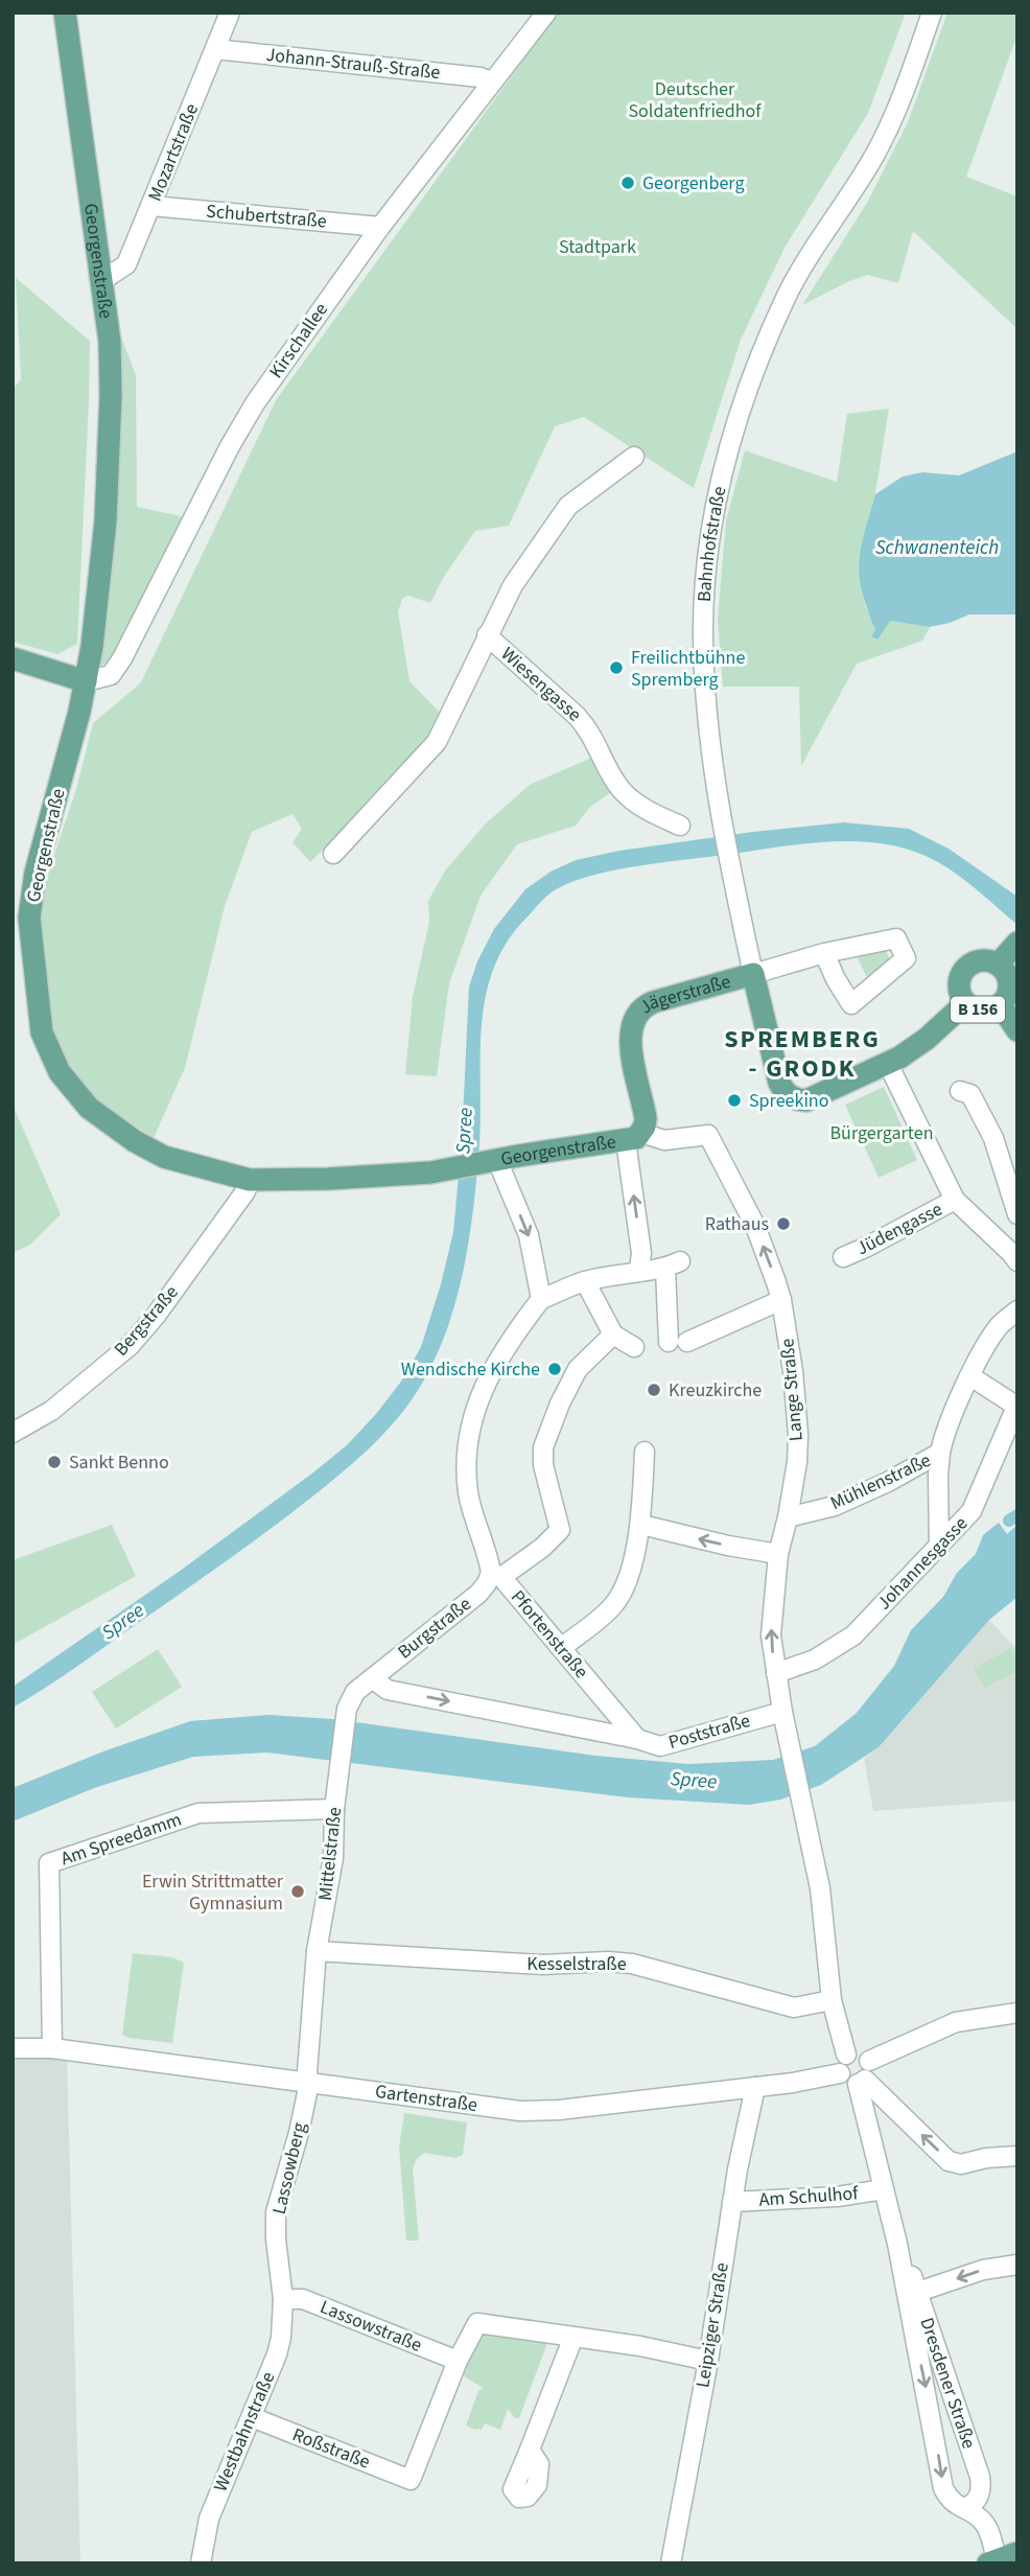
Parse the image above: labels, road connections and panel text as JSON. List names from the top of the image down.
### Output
{
  "streets": {
    "main road": [
      "Georgenstraße",
      "Bahnhofstraße",
      "Jägerstraße",
      "B 156"
    ],
    "street": [
      "Johann-Strauß-Straße",
      "Mozartstraße",
      "Schubertstraße",
      "Kirschallee",
      "Wiesengasse",
      "Jüdengasse",
      "Bergstraße",
      "Lange Straße",
      "Mühlenstraße",
      "Johannesgasse",
      "Burgstraße",
      "Pfortenstraße",
      "Poststraße",
      "Am Spreedamm",
      "Mittelstraße",
      "Kesselstraße",
      "Gartenstraße",
      "Lassowberg",
      "Am Schulhof",
      "Leipziger Straße",
      "Lassowstraße",
      "Dresdener Straße",
      "Westbahnstraße",
      "Roßstraße"
    ]
  },
  "crossings": [
    ["Johann-Strauß-Straße", "Mozartstraße"],
    ["Johann-Strauß-Straße", "Kirschallee"],
    ["Mozartstraße", "Schubertstraße"],
    ["Mozartstraße", "Georgenstraße"],
    ["Schubertstraße", "Kirschallee"],
    ["Georgenstraße", "Kirschallee"],
    ["Georgenstraße", "Jägerstraße"],
    ["Georgenstraße", "Bergstraße"],
    ["Georgenstraße", "Lange Straße"],
    ["Bahnhofstraße", "Jägerstraße"],
    ["Jägerstraße", "Lange Straße"],
    ["Lange Straße", "Mühlenstraße"],
    ["Lange Straße", "Johannesgasse"],
    ["Lange Straße", "Poststraße"],
    ["Lange Straße", "Kesselstraße"],
    ["Burgstraße", "Pfortenstraße"],
    ["Burgstraße", "Poststraße"],
    ["Burgstraße", "Mittelstraße"],
    ["Pfortenstraße", "Poststraße"],
    ["Poststraße", "Mittelstraße"],
    ["Am Spreedamm", "Mittelstraße"],
    ["Am Spreedamm", "Gartenstraße"],
    ["Mittelstraße", "Kesselstraße"],
    ["Mittelstraße", "Gartenstraße"],
    ["Mittelstraße", "Lassowberg"],
    ["Gartenstraße", "Lassowberg"],
    ["Gartenstraße", "Leipziger Straße"],
    ["Gartenstraße", "Dresdener Straße"],
    ["Lassowberg", "Lassowstraße"],
    ["Lassowberg", "Westbahnstraße"],
    ["Am Schulhof", "Leipziger Straße"],
    ["Am Schulhof", "Dresdener Straße"],
    ["Lassowstraße", "Westbahnstraße"],
    ["Lassowstraße", "Roßstraße"],
    ["Westbahnstraße", "Roßstraße"]
  ],
  "one_way": ["Poststraße"],
  "districts": ["SPREMBERG - GRODK"],
  "water": ["Schwanenteich", "Spree"],
  "parks": ["Deutscher Soldatenfriedhof", "Stadtpark", "Bürgergarten"],
  "places": [
    "Georgenberg",
    "Freilichtbühne Spremberg",
    "Spreekino",
    "Rathaus",
    "Wendische Kirche",
    "Kreuzkirche",
    "Sankt Benno",
    "Erwin Strittmatter Gymnasium"
  ]
}
